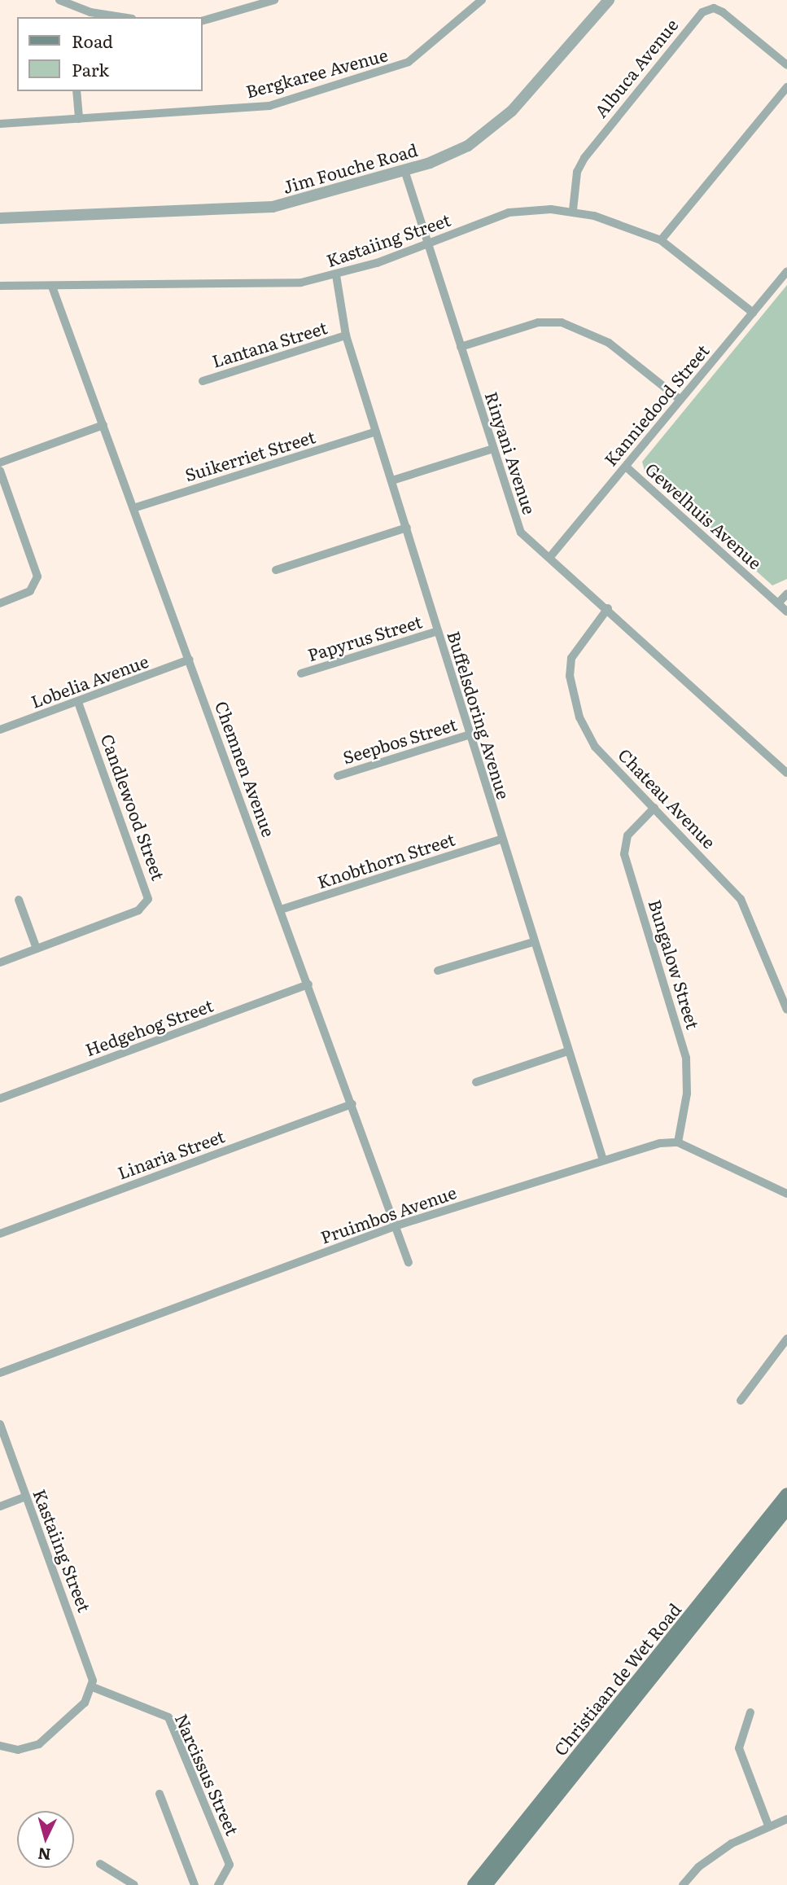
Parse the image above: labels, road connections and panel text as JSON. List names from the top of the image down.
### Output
{
  "streets": {
    "main road": ["Christiaan de Wet Road"],
    "street": [
      "Albuca Avenue",
      "Bergkaree Avenue",
      "Jim Fouche Road",
      "Kastaiing Street",
      "Lantana Street",
      "Kanniedood Street",
      "Rinyani Avenue",
      "Suikerriet Street",
      "Gewelhuis Avenue",
      "Papyrus Street",
      "Lobelia Avenue",
      "Buffelsdoring Avenue",
      "Seepbos Street",
      "Chemnen Avenue",
      "Chateau Avenue",
      "Candlewood Street",
      "Knobthorn Street",
      "Bungalow Street",
      "Hedgehog Street",
      "Linaria Street",
      "Pruimbos Avenue",
      "Narcissus Street"
    ]
  },
  "crossings": [
    ["Albuca Avenue", "Kastaiing Street"],
    ["Jim Fouche Road", "Rinyani Avenue"],
    ["Kastaiing Street", "Kanniedood Street"],
    ["Kastaiing Street", "Rinyani Avenue"],
    ["Kastaiing Street", "Buffelsdoring Avenue"],
    ["Kastaiing Street", "Chemnen Avenue"],
    ["Kastaiing Street", "Narcissus Street"],
    ["Lantana Street", "Buffelsdoring Avenue"],
    ["Kanniedood Street", "Rinyani Avenue"],
    ["Kanniedood Street", "Gewelhuis Avenue"],
    ["Rinyani Avenue", "Chateau Avenue"],
    ["Suikerriet Street", "Buffelsdoring Avenue"],
    ["Suikerriet Street", "Chemnen Avenue"],
    ["Papyrus Street", "Buffelsdoring Avenue"],
    ["Lobelia Avenue", "Chemnen Avenue"],
    ["Lobelia Avenue", "Candlewood Street"],
    ["Buffelsdoring Avenue", "Seepbos Street"],
    ["Buffelsdoring Avenue", "Knobthorn Street"],
    ["Buffelsdoring Avenue", "Pruimbos Avenue"],
    ["Chemnen Avenue", "Knobthorn Street"],
    ["Chemnen Avenue", "Hedgehog Street"],
    ["Chemnen Avenue", "Linaria Street"],
    ["Chemnen Avenue", "Pruimbos Avenue"],
    ["Chateau Avenue", "Bungalow Street"],
    ["Bungalow Street", "Pruimbos Avenue"]
  ],
  "legend": ["Road", "Park"],
  "north": "bottom"
}
